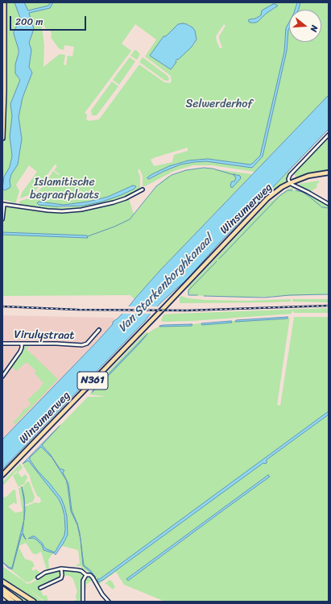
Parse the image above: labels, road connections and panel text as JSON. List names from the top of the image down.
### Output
{
  "streets": {
    "main road": ["Winsumerweg", "N361"],
    "street": ["Virulystraat"]
  },
  "water": ["Van Starkenborghkanaal"],
  "parks": ["Selwerderhof", "Islamitische begraafplaats"],
  "scale_bar": "200 m",
  "north": "right"
}
